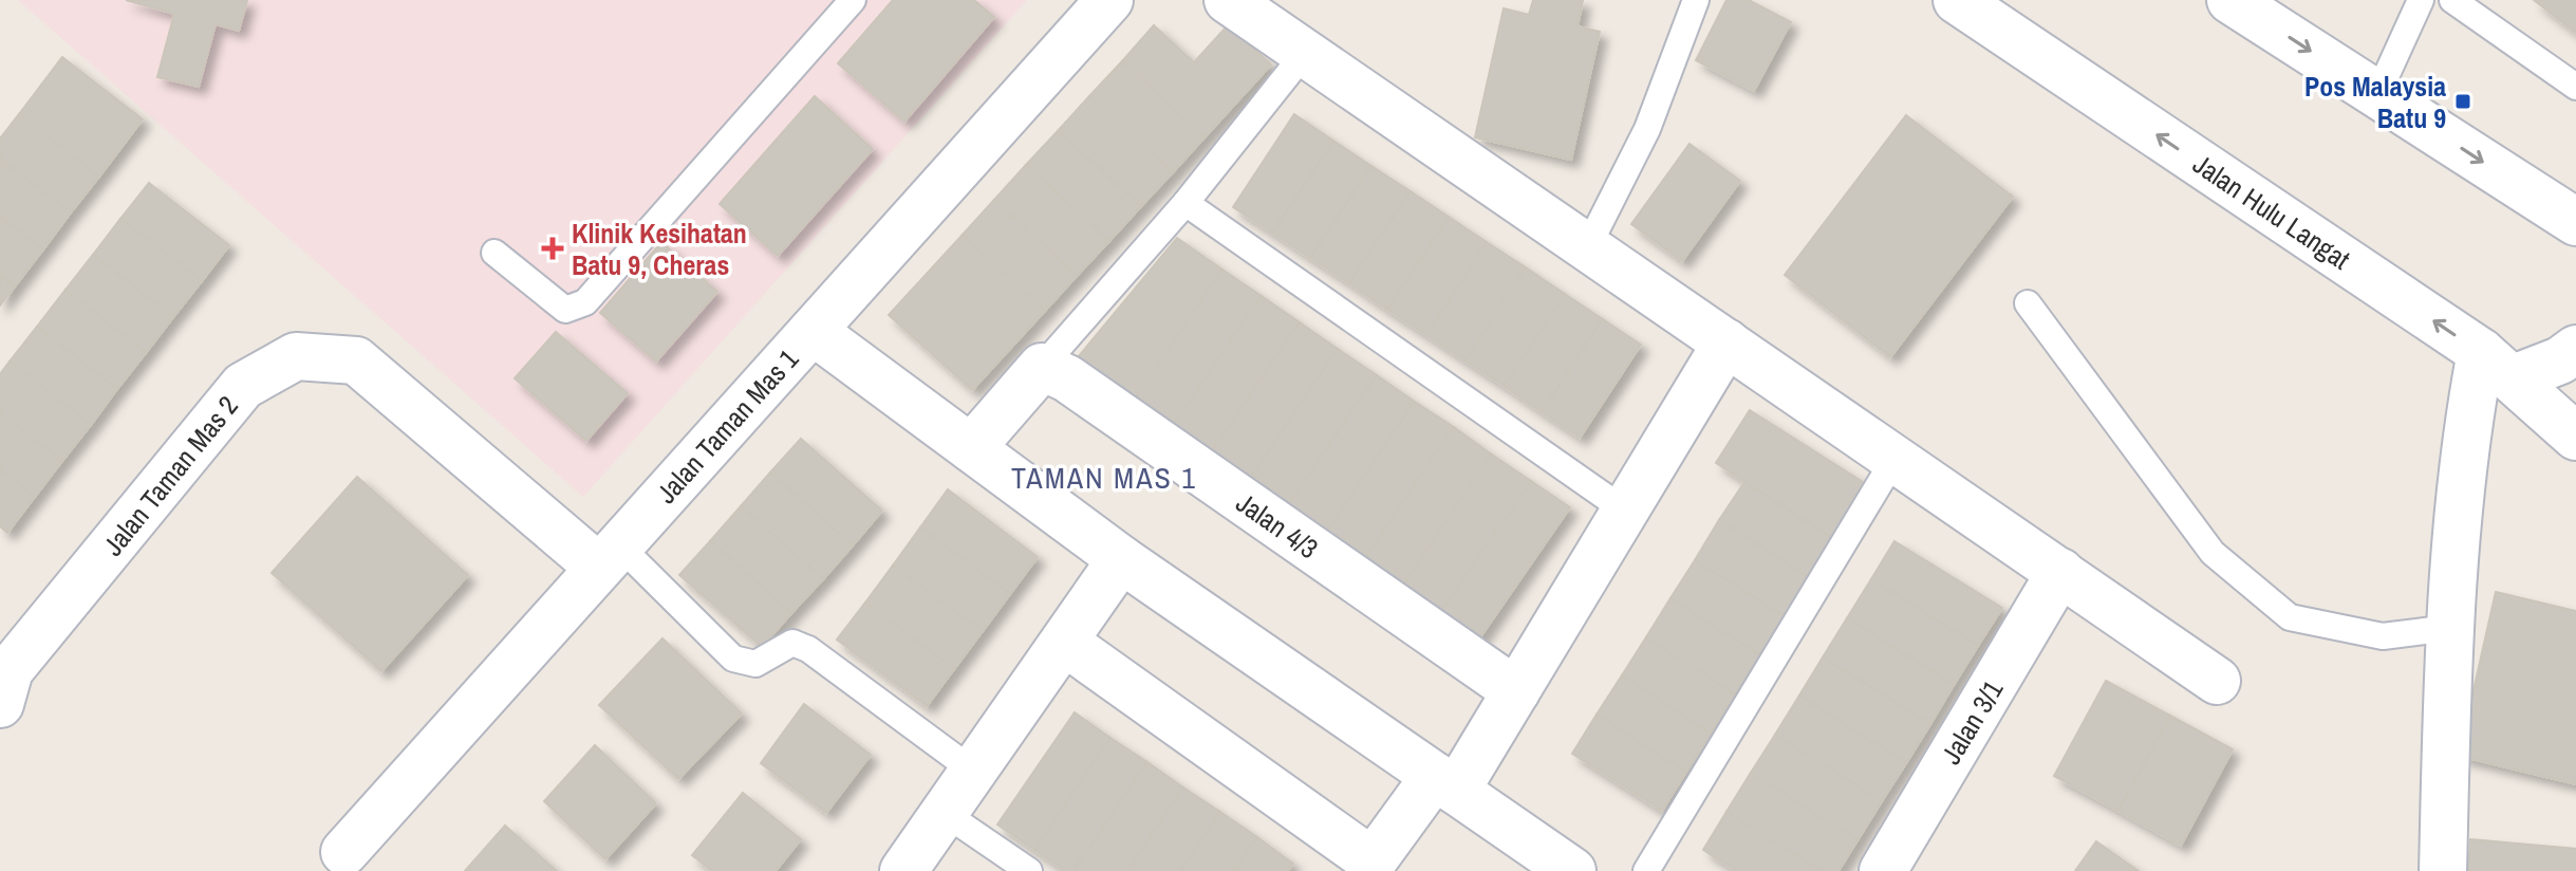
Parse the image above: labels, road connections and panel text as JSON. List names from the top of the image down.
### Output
{
  "streets": {
    "street": [
      "Jalan Hulu Langat",
      "Jalan Taman Mas 1",
      "Jalan Taman Mas 2",
      "Jalan 4/3",
      "Jalan 3/1"
    ]
  },
  "crossings": [
    ["Jalan Taman Mas 1", "Jalan Taman Mas 2"]
  ],
  "districts": ["TAMAN MAS 1"],
  "places": {
    "transit": ["Pos Malaysia Batu 9"],
    "health": ["Klinik Kesihatan Batu 9, Cheras"]
  }
}
